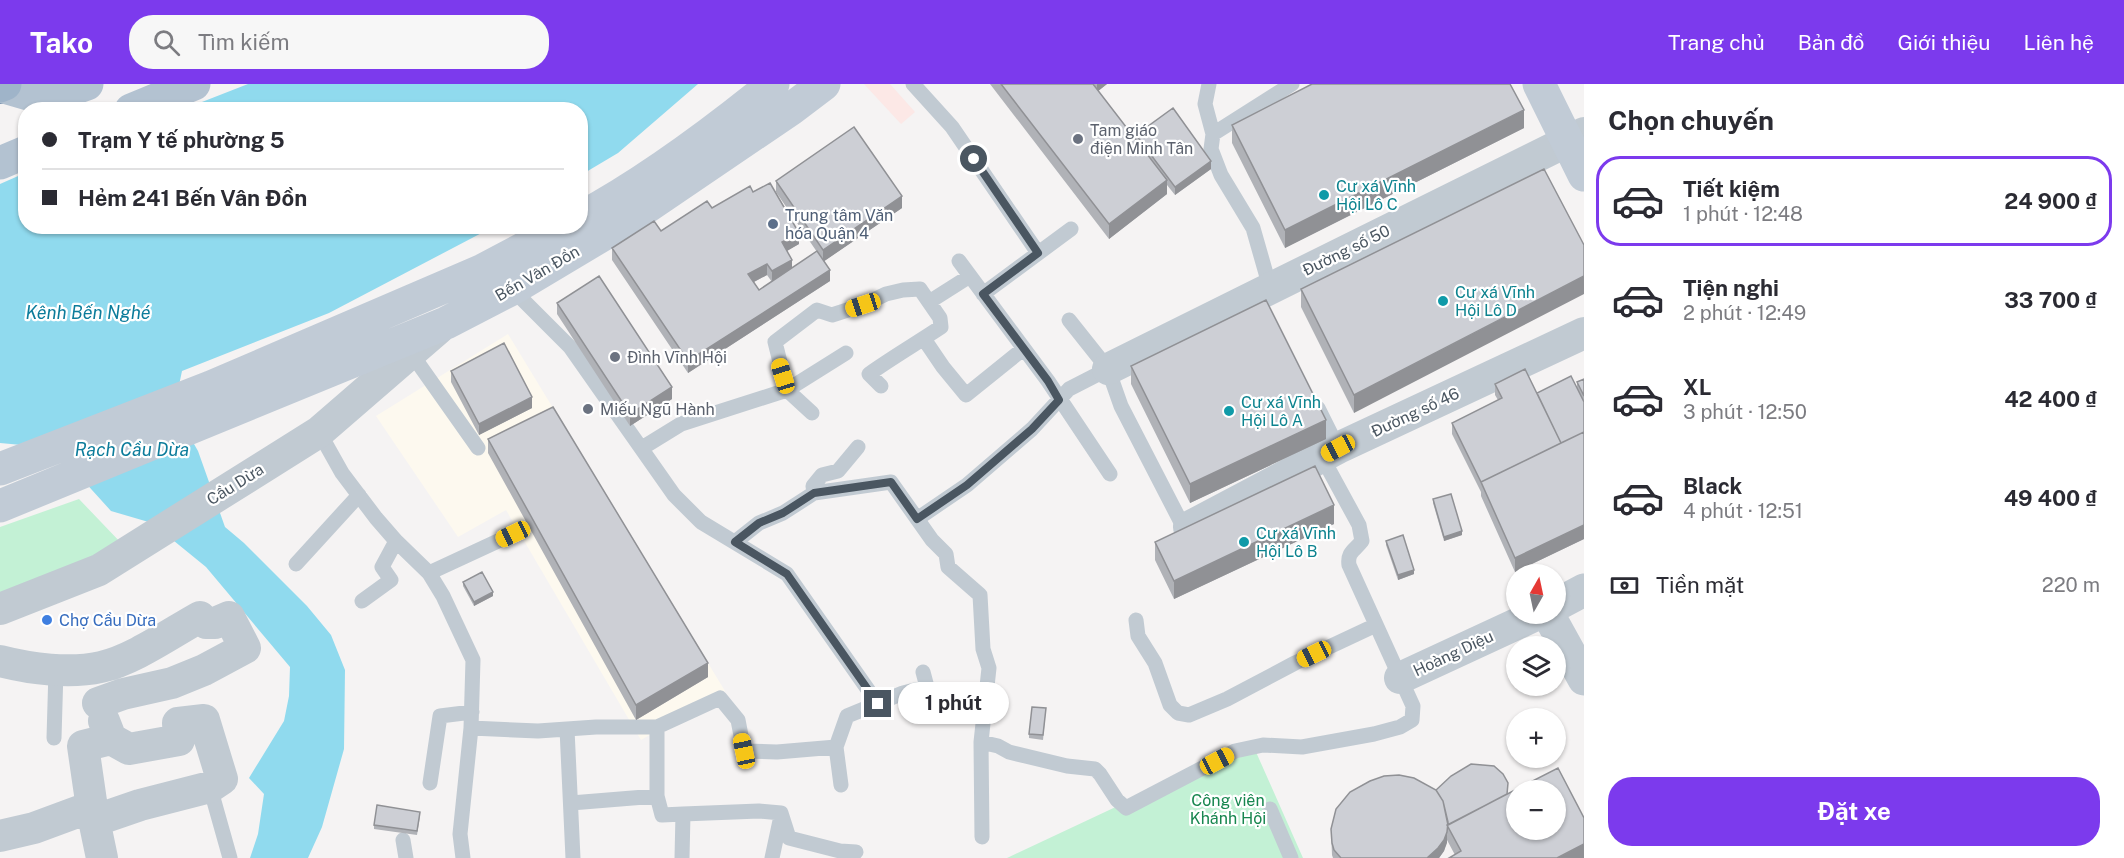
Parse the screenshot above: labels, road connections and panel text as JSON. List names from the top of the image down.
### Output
{
  "streets": {
    "main road": ["Bến Vân Đồn"],
    "street": [
      "Đường số 50",
      "Đường số 46",
      "Cầu Dừa",
      "Hoàng Diệu"
    ]
  },
  "crossings": [
    ["Bến Vân Đồn", "Cầu Dừa"]
  ],
  "water": ["Kênh Bến Nghé", "Rạch Cầu Dừa"],
  "parks": ["Công viên Khánh Hội"],
  "places": [
    "Tam giáo điện Minh Tân",
    "Cư xá Vĩnh Hội Lô C",
    "Trung tâm Văn hóa Quận 4",
    "Cư xá Vĩnh Hội Lô D",
    "Đình Vĩnh Hội",
    "Miếu Ngũ Hành",
    "Cư xá Vĩnh Hội Lô A",
    "Cư xá Vĩnh Hội Lô B",
    "Chợ Cầu Dừa"
  ],
  "north": "top",
  "page": {
    "header": "Tako",
    "search": "Tìm kiếm",
    "nav": [
      "Trang chủ",
      "Bản đồ",
      "Giới thiệu",
      "Liên hệ"
    ],
    "heading": "Chọn chuyến",
    "banner": ["Trạm Y tế phường 5", "Hẻm 241 Bến Vân Đồn"],
    "list": [
      {
        "name": "Tiết kiệm",
        "note": "1 phút · 12:48",
        "value": "24 900 ₫"
      },
      {
        "name": "Tiện nghi",
        "note": "2 phút · 12:49",
        "value": "33 700 ₫"
      },
      {
        "name": "XL",
        "note": "3 phút · 12:50",
        "value": "42 400 ₫"
      },
      {
        "name": "Black",
        "note": "4 phút · 12:51",
        "value": "49 400 ₫"
      }
    ],
    "pay": ["Tiền mặt", "220 m"],
    "map_buttons": ["+", "−"],
    "bubble": "1 phút",
    "buttons": "Đặt xe"
  }
}
